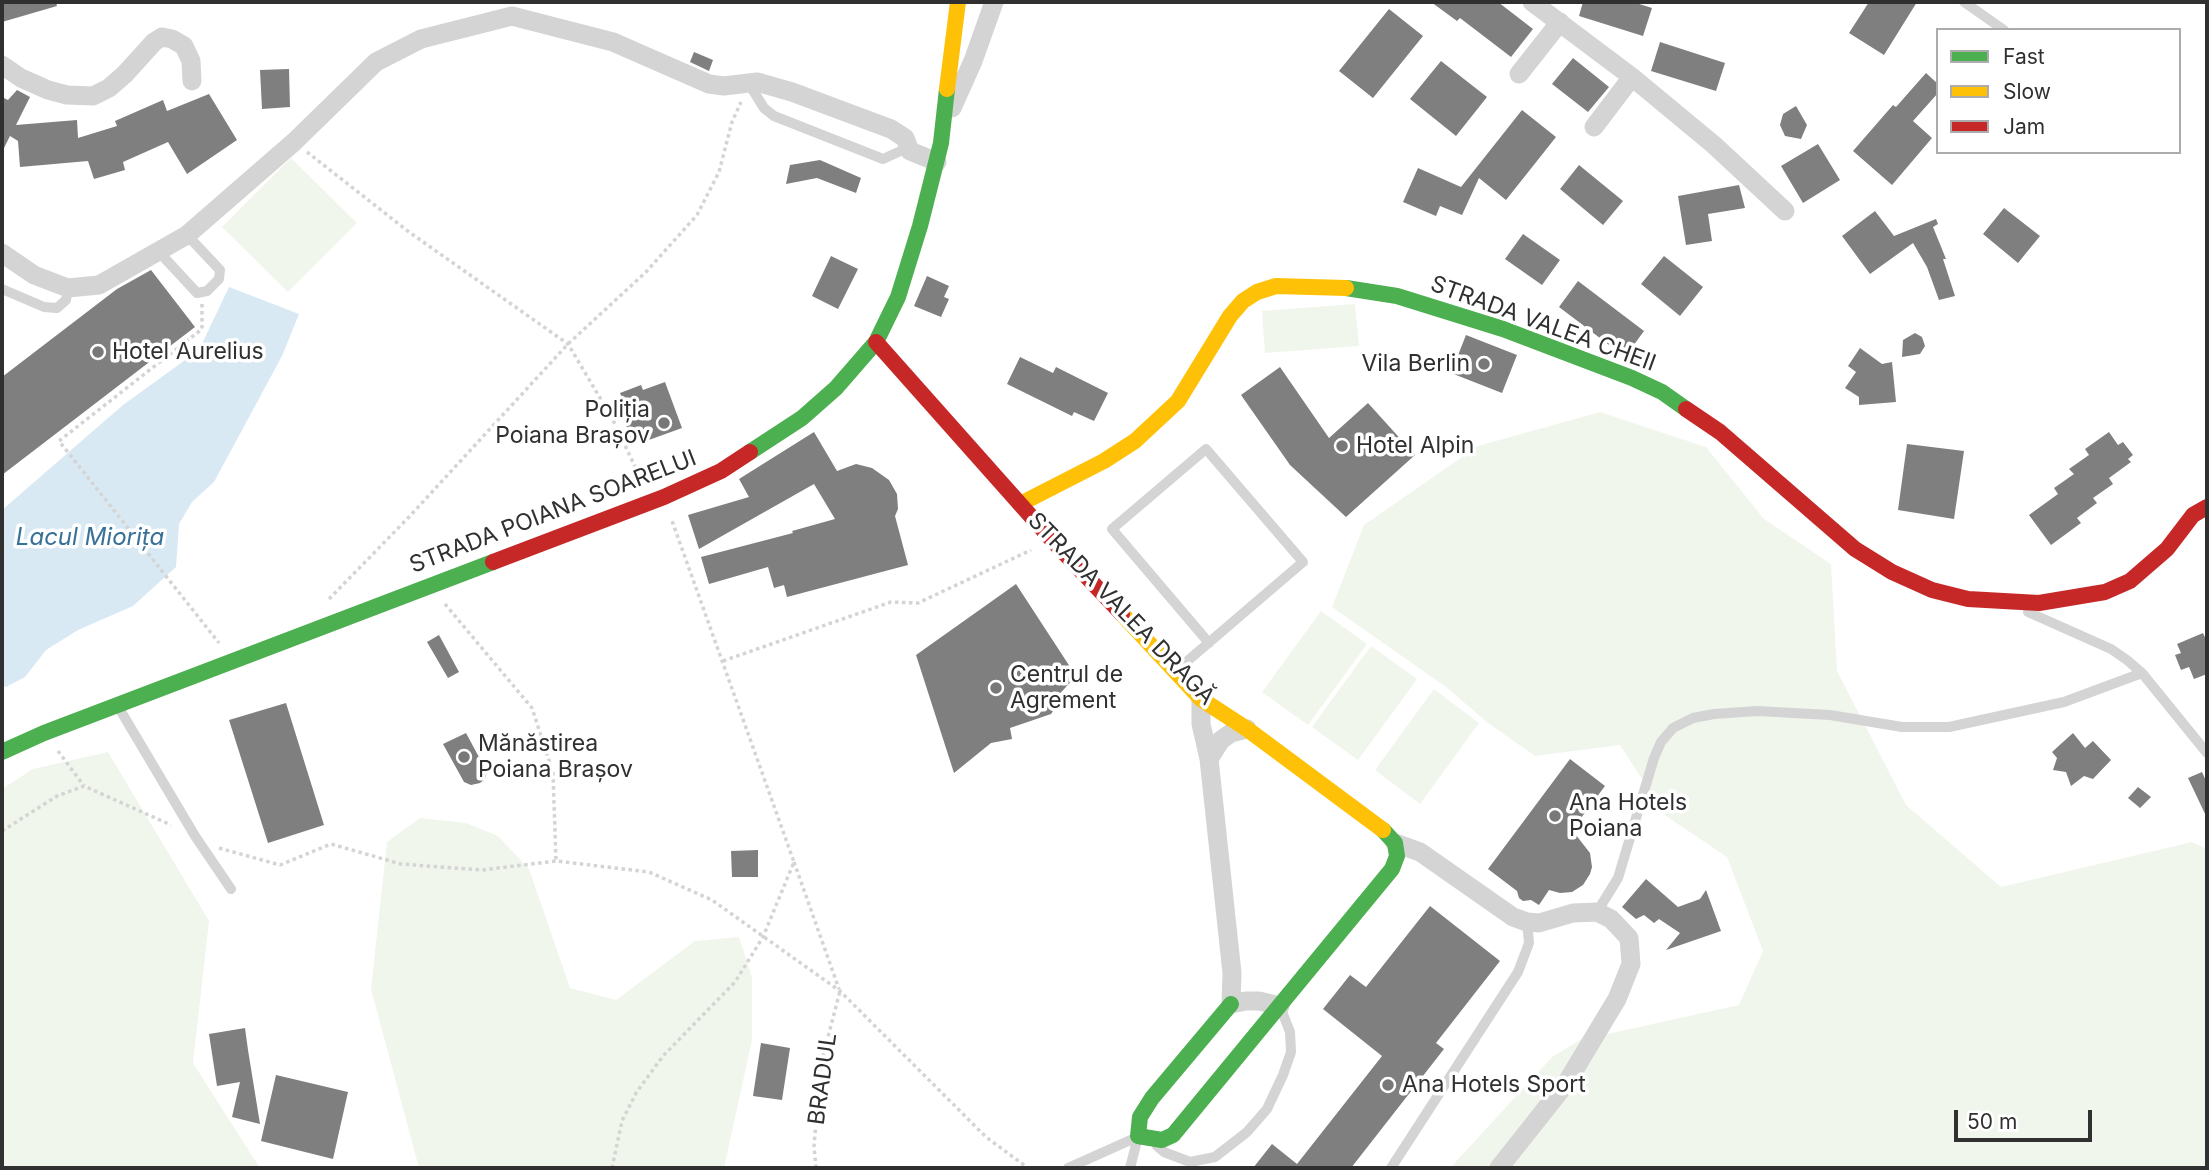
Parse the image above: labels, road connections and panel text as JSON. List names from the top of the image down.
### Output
{
  "streets": {
    "street": ["STRADA VALEA CHEII", "STRADA POIANA SOARELUI", "STRADA VALEA DRAGĂ"],
    "path": ["BRADUL"]
  },
  "crossings": [
    ["STRADA VALEA CHEII", "STRADA VALEA DRAGĂ"],
    ["STRADA POIANA SOARELUI", "STRADA VALEA DRAGĂ"]
  ],
  "water": ["Lacul Miorița"],
  "places": [
    "Hotel Aurelius",
    "Vila Berlin",
    "Poliția Poiana Brașov",
    "Hotel Alpin",
    "Centrul de Agrement",
    "Mănăstirea Poiana Brașov",
    "Ana Hotels Poiana",
    "Ana Hotels Sport"
  ],
  "legend": ["Fast", "Slow", "Jam"],
  "scale_bar": "50 m"
}
